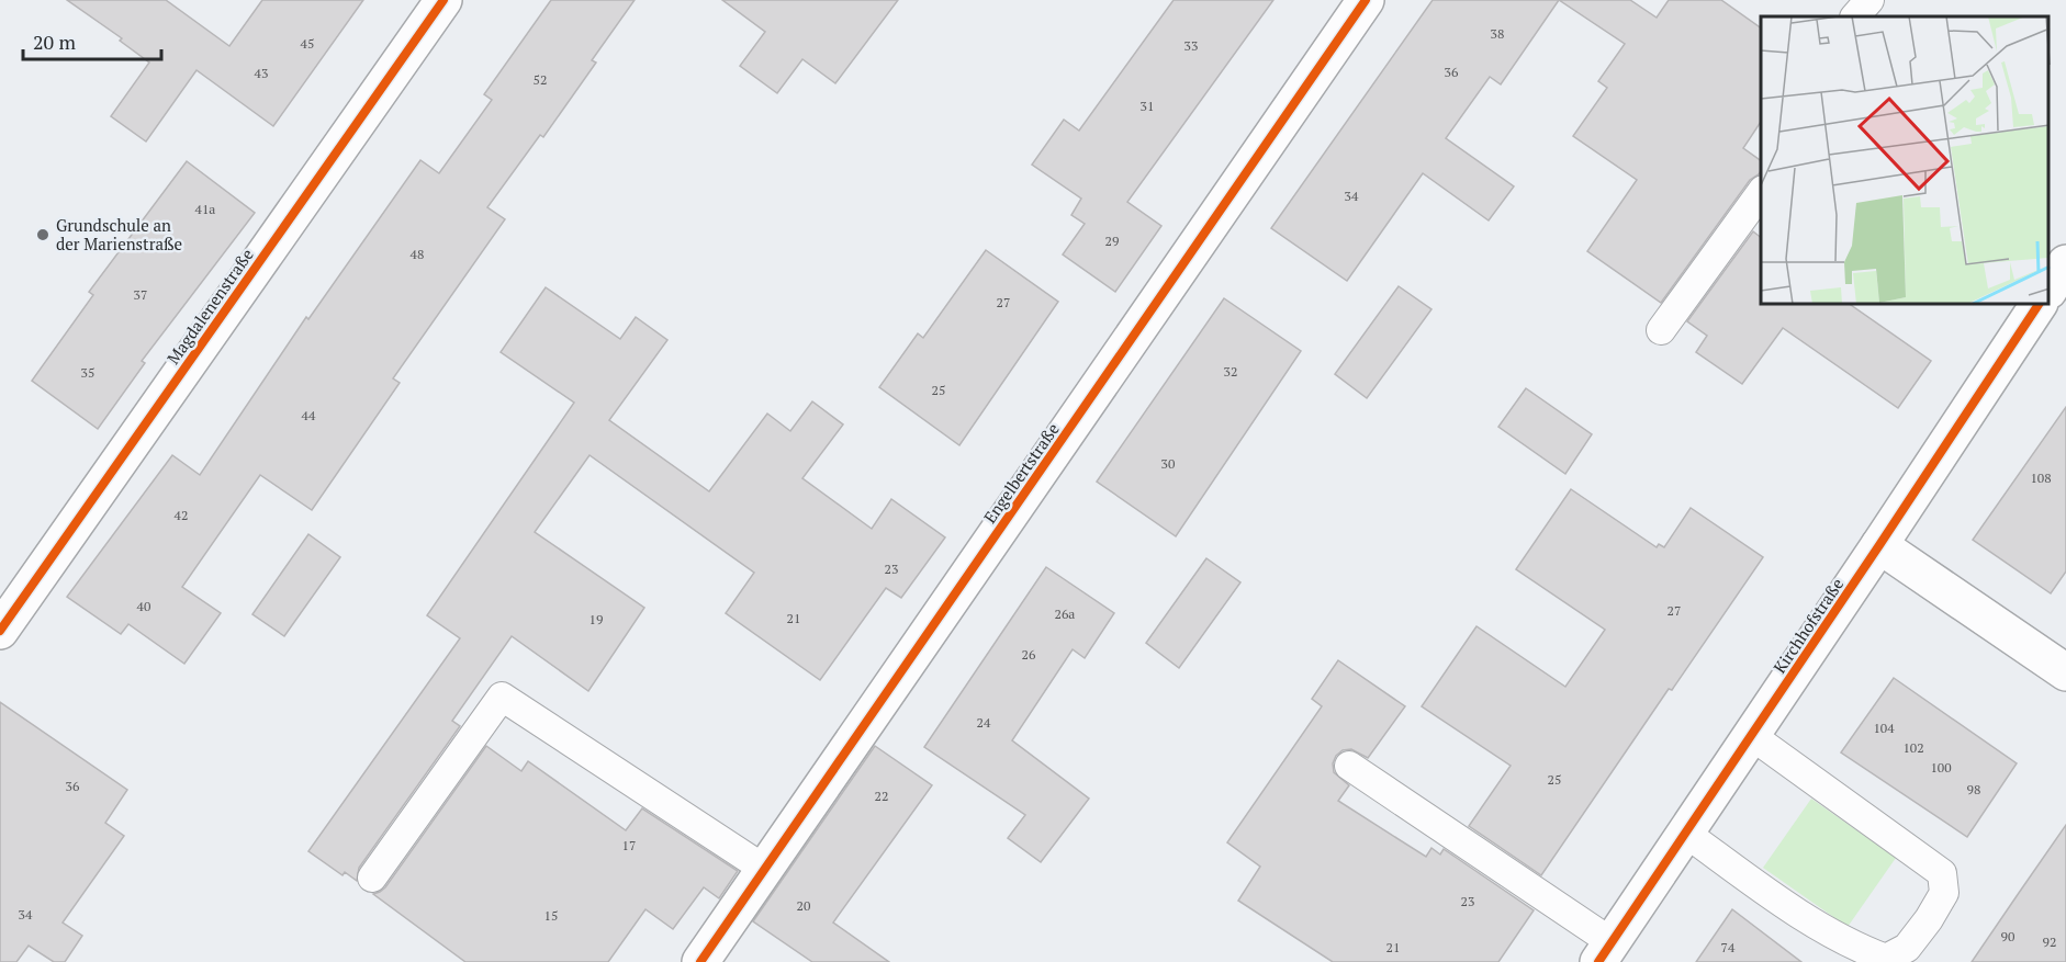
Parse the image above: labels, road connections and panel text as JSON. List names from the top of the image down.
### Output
{
  "streets": {
    "street": ["Magdalenenstraße", "Engelbertstraße", "Kirchhofstraße"]
  },
  "places": ["Grundschule an der Marienstraße"],
  "house_numbers": [
    "38",
    "45",
    "33",
    "36",
    "43",
    "52",
    "31",
    "34",
    "41a",
    "29",
    "48",
    "37",
    "27",
    "32",
    "35",
    "25",
    "44",
    "30",
    "108",
    "42",
    "23",
    "40",
    "27",
    "26a",
    "21",
    "19",
    "26",
    "24",
    "104",
    "102",
    "100",
    "25",
    "36",
    "98",
    "22",
    "17",
    "23",
    "20",
    "34",
    "15",
    "90",
    "92",
    "21",
    "74"
  ],
  "scale_bar": "20 m"
}
